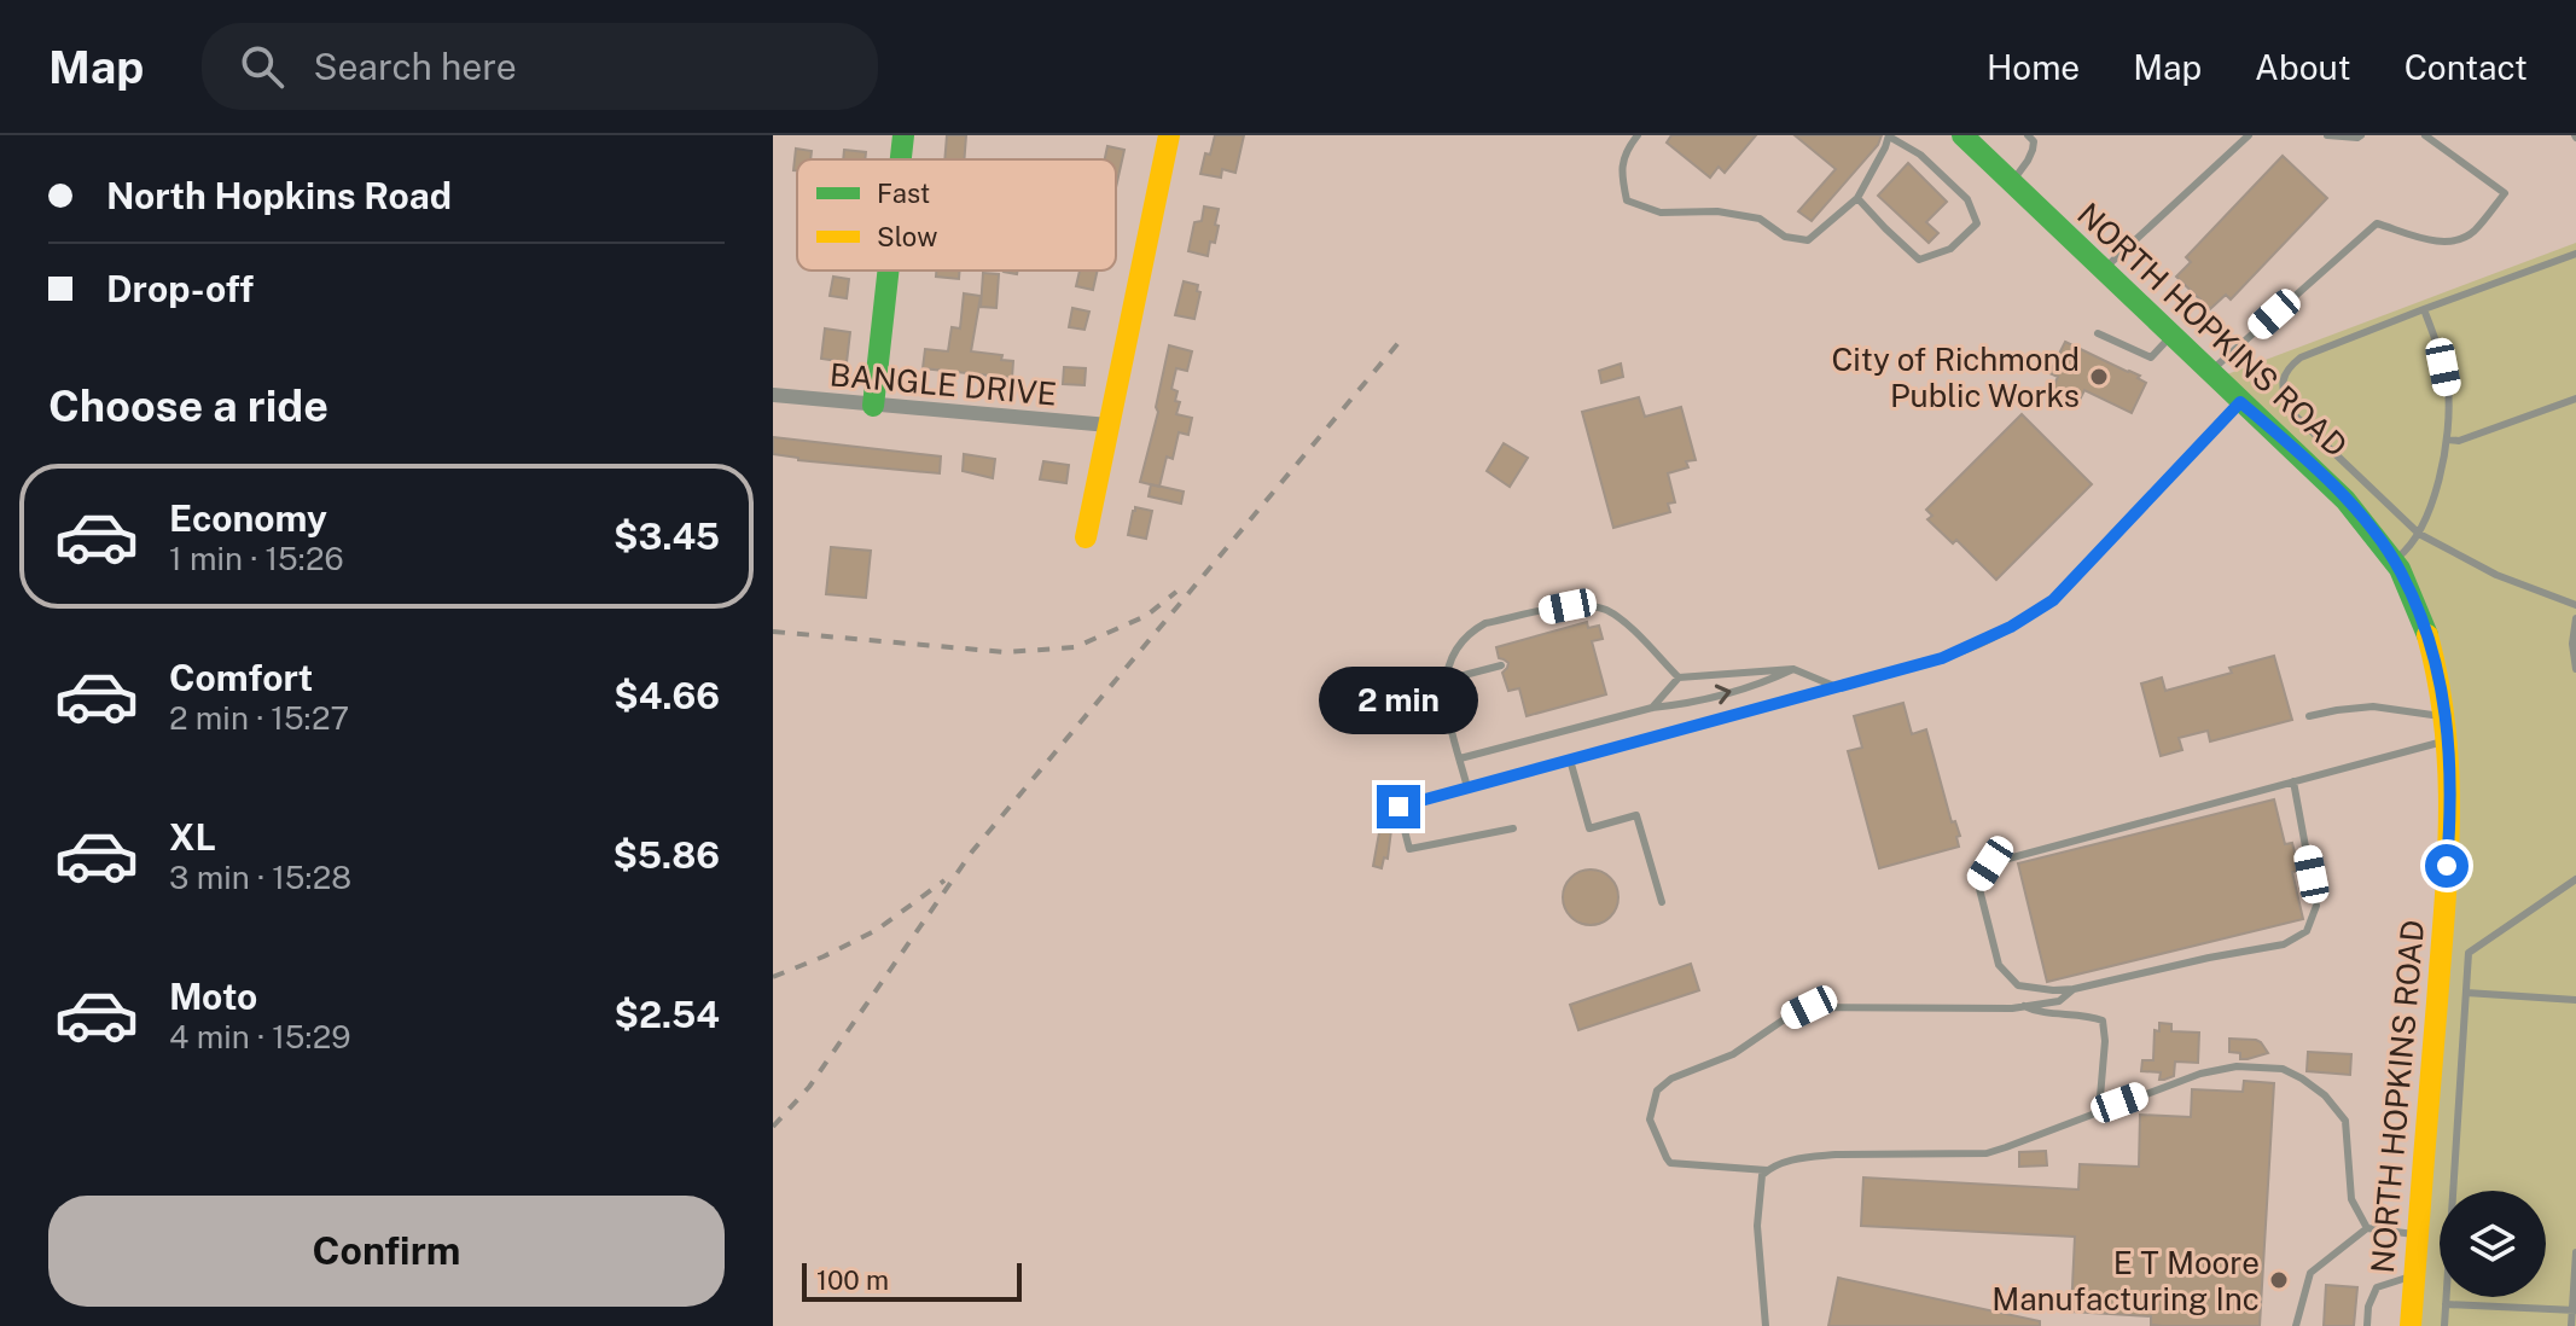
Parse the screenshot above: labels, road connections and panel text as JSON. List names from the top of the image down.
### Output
{
  "streets": {
    "main road": ["NORTH HOPKINS ROAD"],
    "street": ["BANGLE DRIVE"]
  },
  "places": ["City of Richmond Public Works", "E T Moore Manufacturing Inc"],
  "legend": ["Fast", "Slow"],
  "scale_bar": "100 m",
  "page": {
    "header": "Map",
    "search": "Search here",
    "nav": [
      "Home",
      "Map",
      "About",
      "Contact"
    ],
    "banner": ["North Hopkins Road", "Drop-off"],
    "heading": "Choose a ride",
    "list": [
      {
        "name": "Economy",
        "note": "1 min · 15:26",
        "value": "$3.45"
      },
      {
        "name": "Comfort",
        "note": "2 min · 15:27",
        "value": "$4.66"
      },
      {
        "name": "XL",
        "note": "3 min · 15:28",
        "value": "$5.86"
      },
      {
        "name": "Moto",
        "note": "4 min · 15:29",
        "value": "$2.54"
      }
    ],
    "bubble": "2 min",
    "buttons": "Confirm",
    "scale": "100 m"
  }
}
